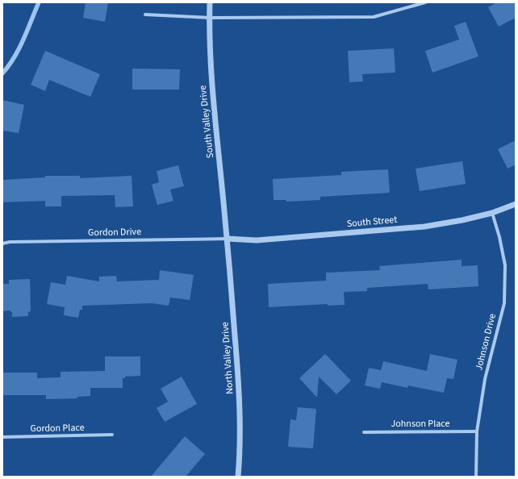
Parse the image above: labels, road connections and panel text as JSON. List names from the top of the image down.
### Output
{
  "streets": {
    "street": [
      "South Valley Drive",
      "South Street",
      "Gordon Drive",
      "Johnson Drive",
      "North Valley Drive",
      "Johnson Place",
      "Gordon Place"
    ]
  },
  "crossings": [
    ["South Valley Drive", "South Street"],
    ["South Valley Drive", "Gordon Drive"],
    ["South Valley Drive", "North Valley Drive"],
    ["South Street", "Gordon Drive"],
    ["South Street", "Johnson Drive"],
    ["South Street", "North Valley Drive"],
    ["Gordon Drive", "North Valley Drive"],
    ["Johnson Drive", "Johnson Place"]
  ]
}
